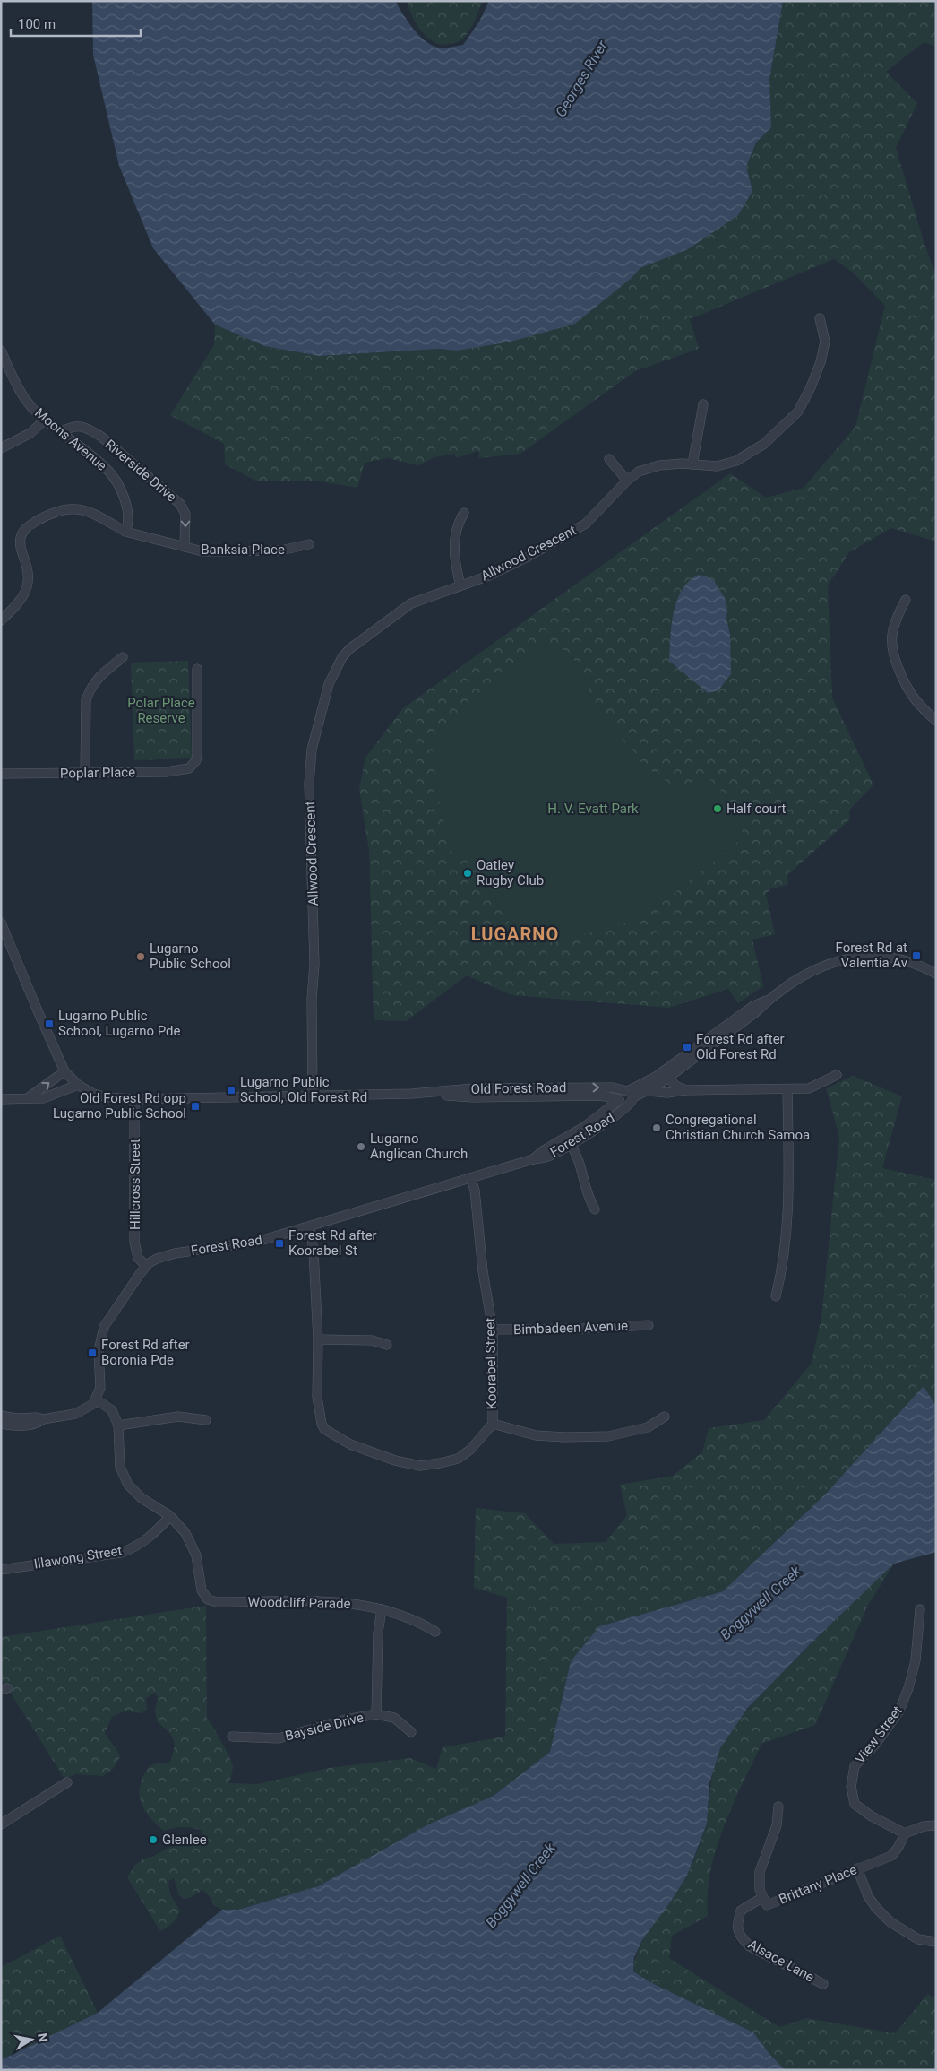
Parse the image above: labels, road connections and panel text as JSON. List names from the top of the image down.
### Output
{
  "streets": {
    "street": [
      "Moons Avenue",
      "Riverside Drive",
      "Banksia Place",
      "Allwood Crescent",
      "Poplar Place",
      "Old Forest Road",
      "Forest Road",
      "Hillcross Street",
      "Bimbadeen Avenue",
      "Koorabel Street",
      "Illawong Street",
      "Woodcliff Parade",
      "Bayside Drive",
      "View Street",
      "Brittany Place",
      "Alsace Lane"
    ]
  },
  "crossings": [
    ["Moons Avenue", "Riverside Drive"],
    ["Moons Avenue", "Banksia Place"],
    ["Riverside Drive", "Banksia Place"],
    ["Allwood Crescent", "Old Forest Road"],
    ["Old Forest Road", "Forest Road"],
    ["Old Forest Road", "Hillcross Street"],
    ["Forest Road", "Hillcross Street"],
    ["Forest Road", "Koorabel Street"],
    ["Bimbadeen Avenue", "Koorabel Street"],
    ["Illawong Street", "Woodcliff Parade"],
    ["View Street", "Brittany Place"],
    ["Brittany Place", "Alsace Lane"]
  ],
  "one_way": ["Riverside Drive"],
  "districts": ["LUGARNO"],
  "water": ["Georges River", "Boggywell Creek"],
  "parks": ["Polar Place Reserve", "H. V. Evatt Park"],
  "places": {
    "other": [
      "Half court",
      "Oatley Rugby Club",
      "Lugarno Public School",
      "Congregational Christian Church Samoa",
      "Lugarno Anglican Church",
      "Glenlee"
    ],
    "transit": [
      "Forest Rd at Valentia Av",
      "Lugarno Public School, Lugarno Pde",
      "Forest Rd after Old Forest Rd",
      "Lugarno Public School, Old Forest Rd",
      "Old Forest Rd opp Lugarno Public School",
      "Forest Rd after Koorabel St",
      "Forest Rd after Boronia Pde"
    ]
  },
  "scale_bar": "100 m",
  "north": "right"
}
